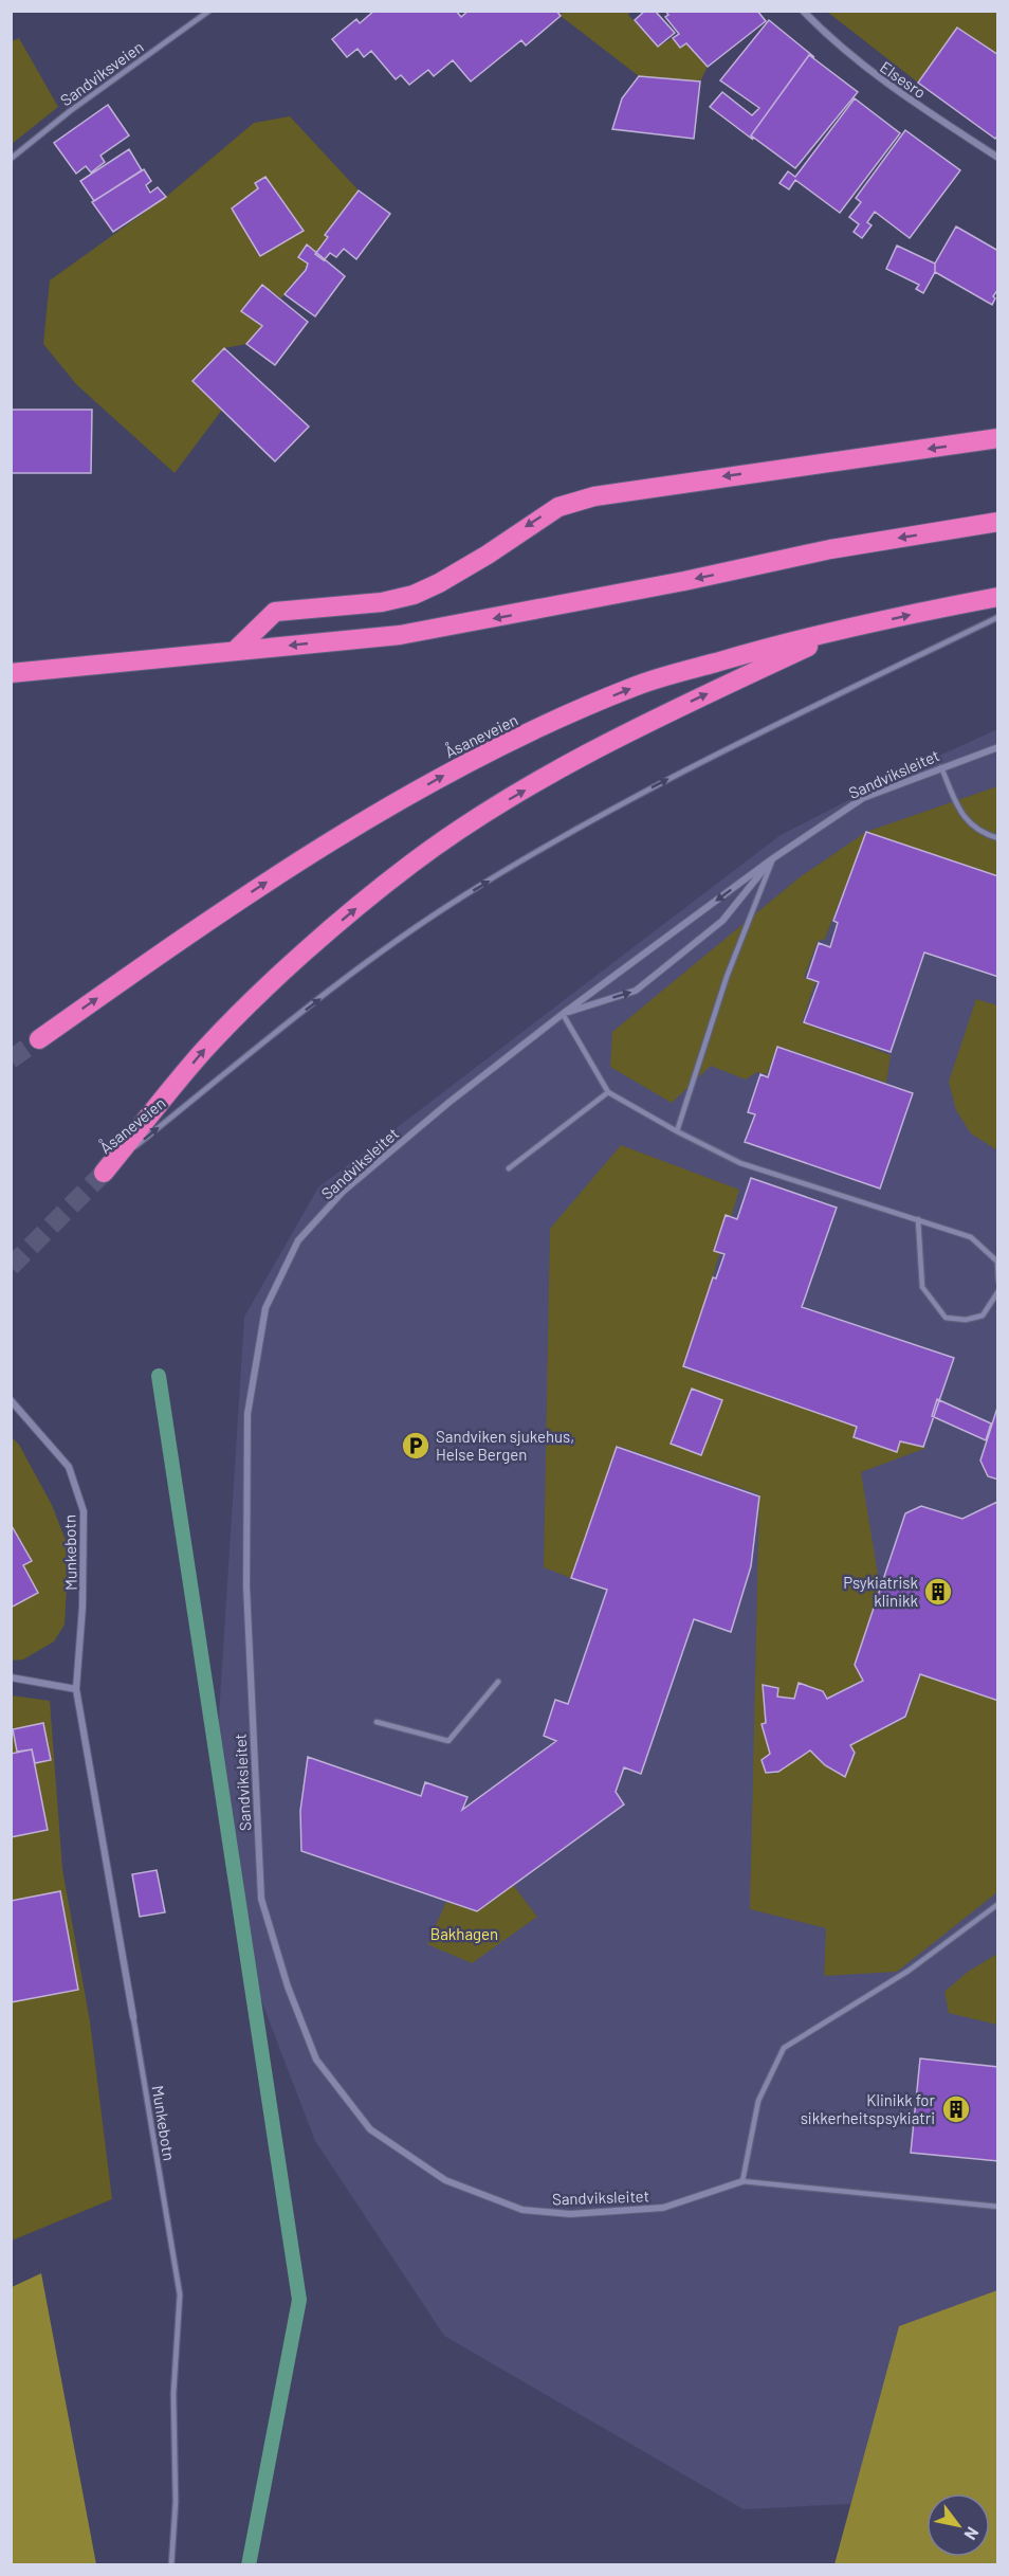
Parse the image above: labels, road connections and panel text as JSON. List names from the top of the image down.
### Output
{
  "streets": {
    "highway": ["Åsaneveien"],
    "street": ["Elsesro", "Sandviksleitet", "Munkebotn"],
    "lane": ["Sandviksveien"]
  },
  "parks": ["Bakhagen"],
  "places": {
    "parking": ["Sandviken sjukehus, Helse Bergen"],
    "building": ["Psykiatrisk klinikk", "Klinikk for sikkerheitspsykiatri"]
  },
  "north": "bottom right"
}
